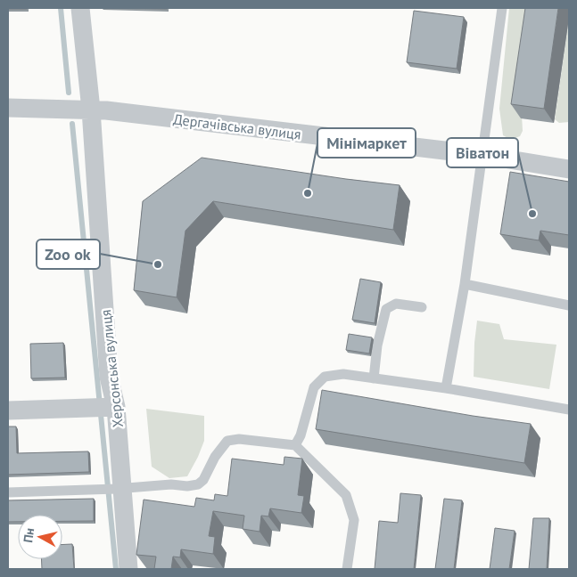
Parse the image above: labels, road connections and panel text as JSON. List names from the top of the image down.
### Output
{
  "streets": {
    "street": ["Дергачівська вулиця", "Херсонська вулиця"]
  },
  "crossings": [
    ["Дергачівська вулиця", "Херсонська вулиця"]
  ],
  "places": ["Мінімаркет", "Віватон", "Zoo ok"],
  "north": "left"
}
